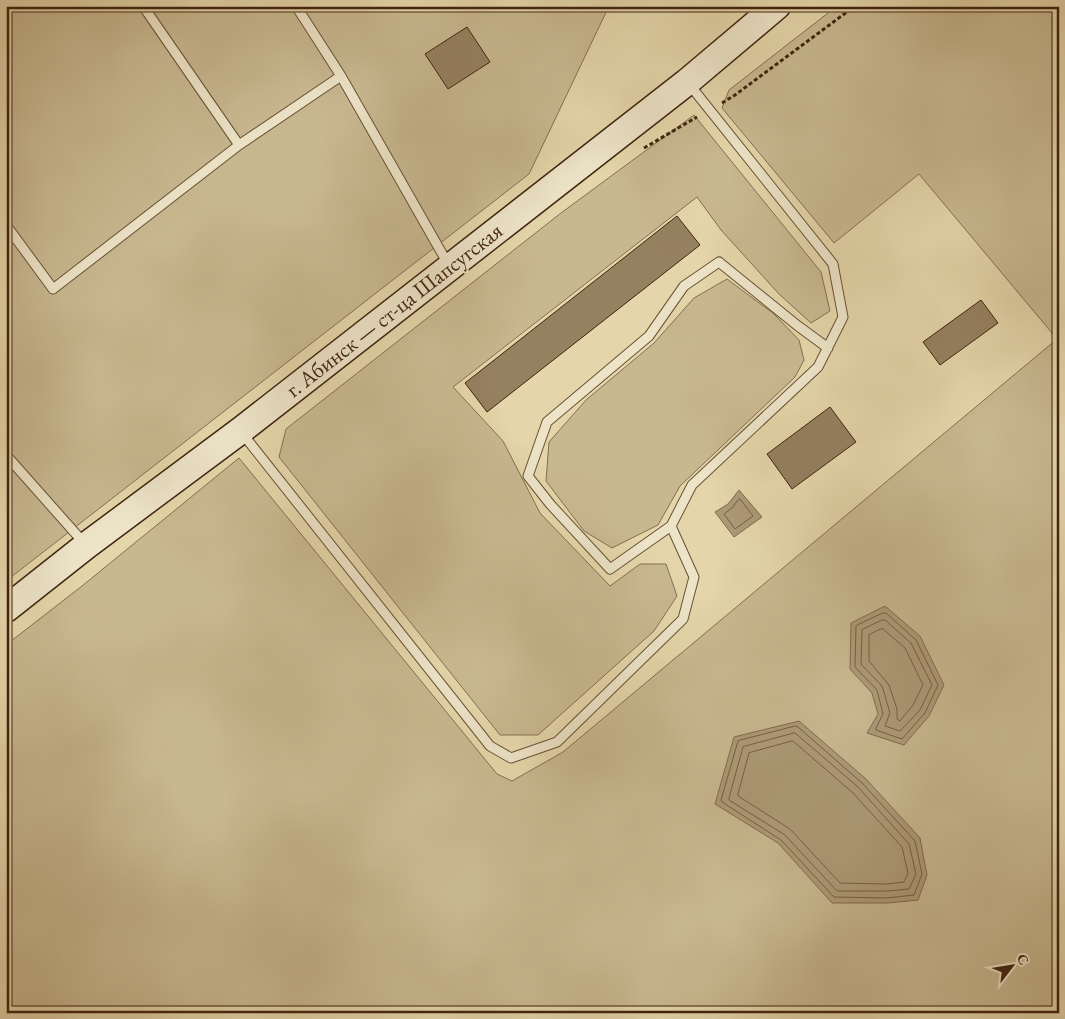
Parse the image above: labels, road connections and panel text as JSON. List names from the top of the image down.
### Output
{
  "streets": {
    "main road": ["г. Абинск — ст-ца Шапсугская"]
  },
  "north": "top right"
}
